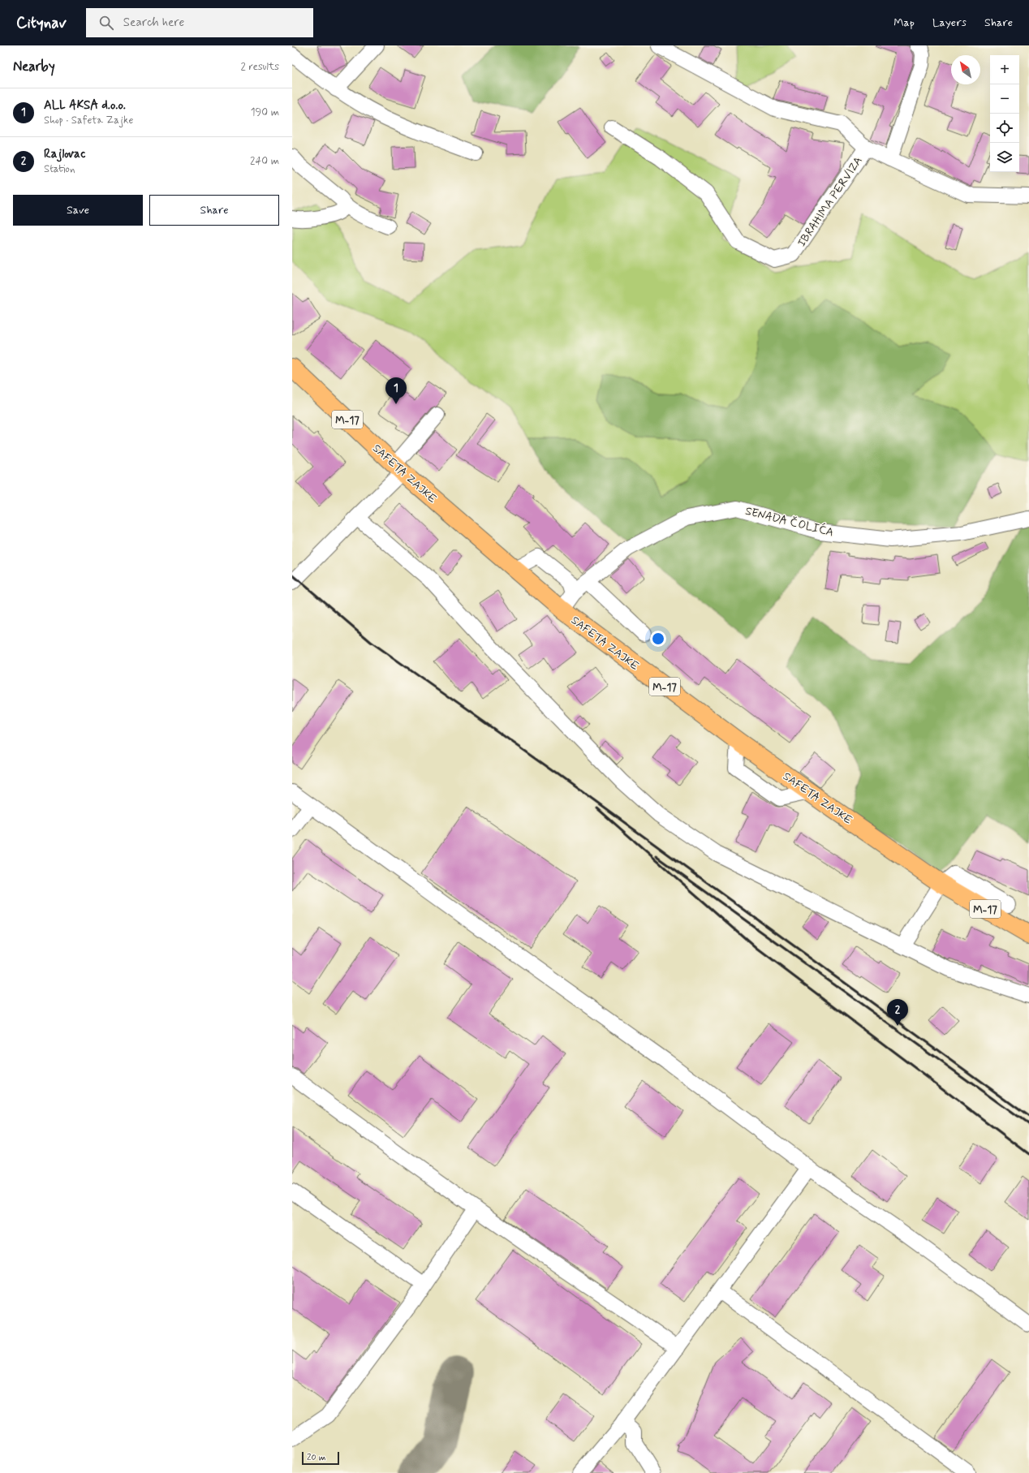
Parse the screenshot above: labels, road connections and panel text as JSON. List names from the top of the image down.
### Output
{
  "streets": {
    "main road": ["M-17", "SAFETA ZAJKE"],
    "street": ["IBRAHIMA PERVIZA", "SENADA ČOLIĆA"]
  },
  "crossings": [
    ["SAFETA ZAJKE", "SENADA ČOLIĆA"]
  ],
  "scale_bar": "20 m",
  "north": "top left",
  "page": {
    "header": "Citynav",
    "search": "Search here",
    "nav": ["Map", "Layers", "Share"],
    "heading": ["Nearby", "2 results"],
    "map_buttons": ["+", "−"],
    "list": [
      {
        "mark": "1",
        "name": "ALL AKSA d.o.o.",
        "note": "Shop · Safeta Zajke",
        "value": "190 m"
      },
      {
        "mark": "2",
        "name": "Rajlovac",
        "note": "Station",
        "value": "240 m"
      }
    ],
    "buttons": ["Save", "Share"],
    "pins": ["1", "2"],
    "scale": "20 m"
  }
}
